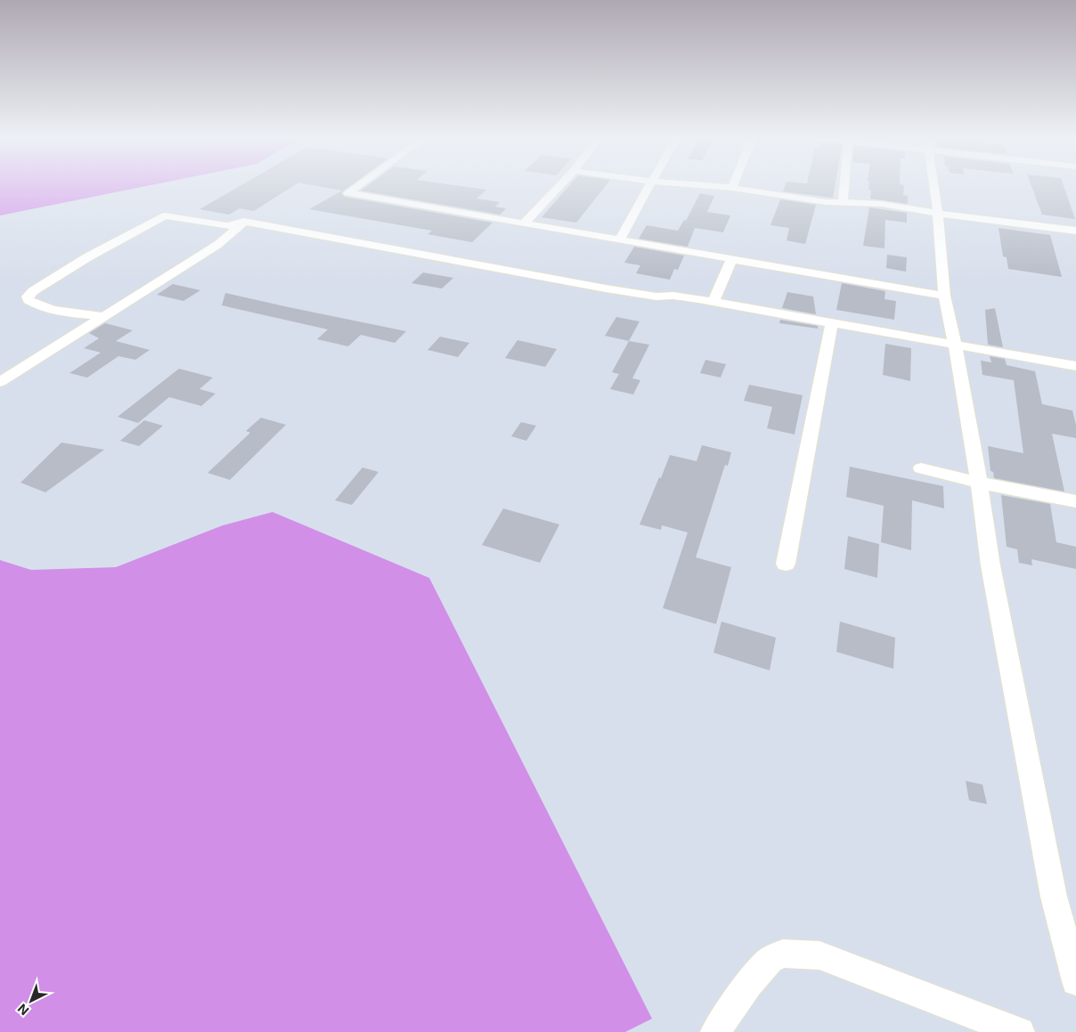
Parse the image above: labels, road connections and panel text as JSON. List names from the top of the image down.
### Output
{
  "north": "bottom left"
}
